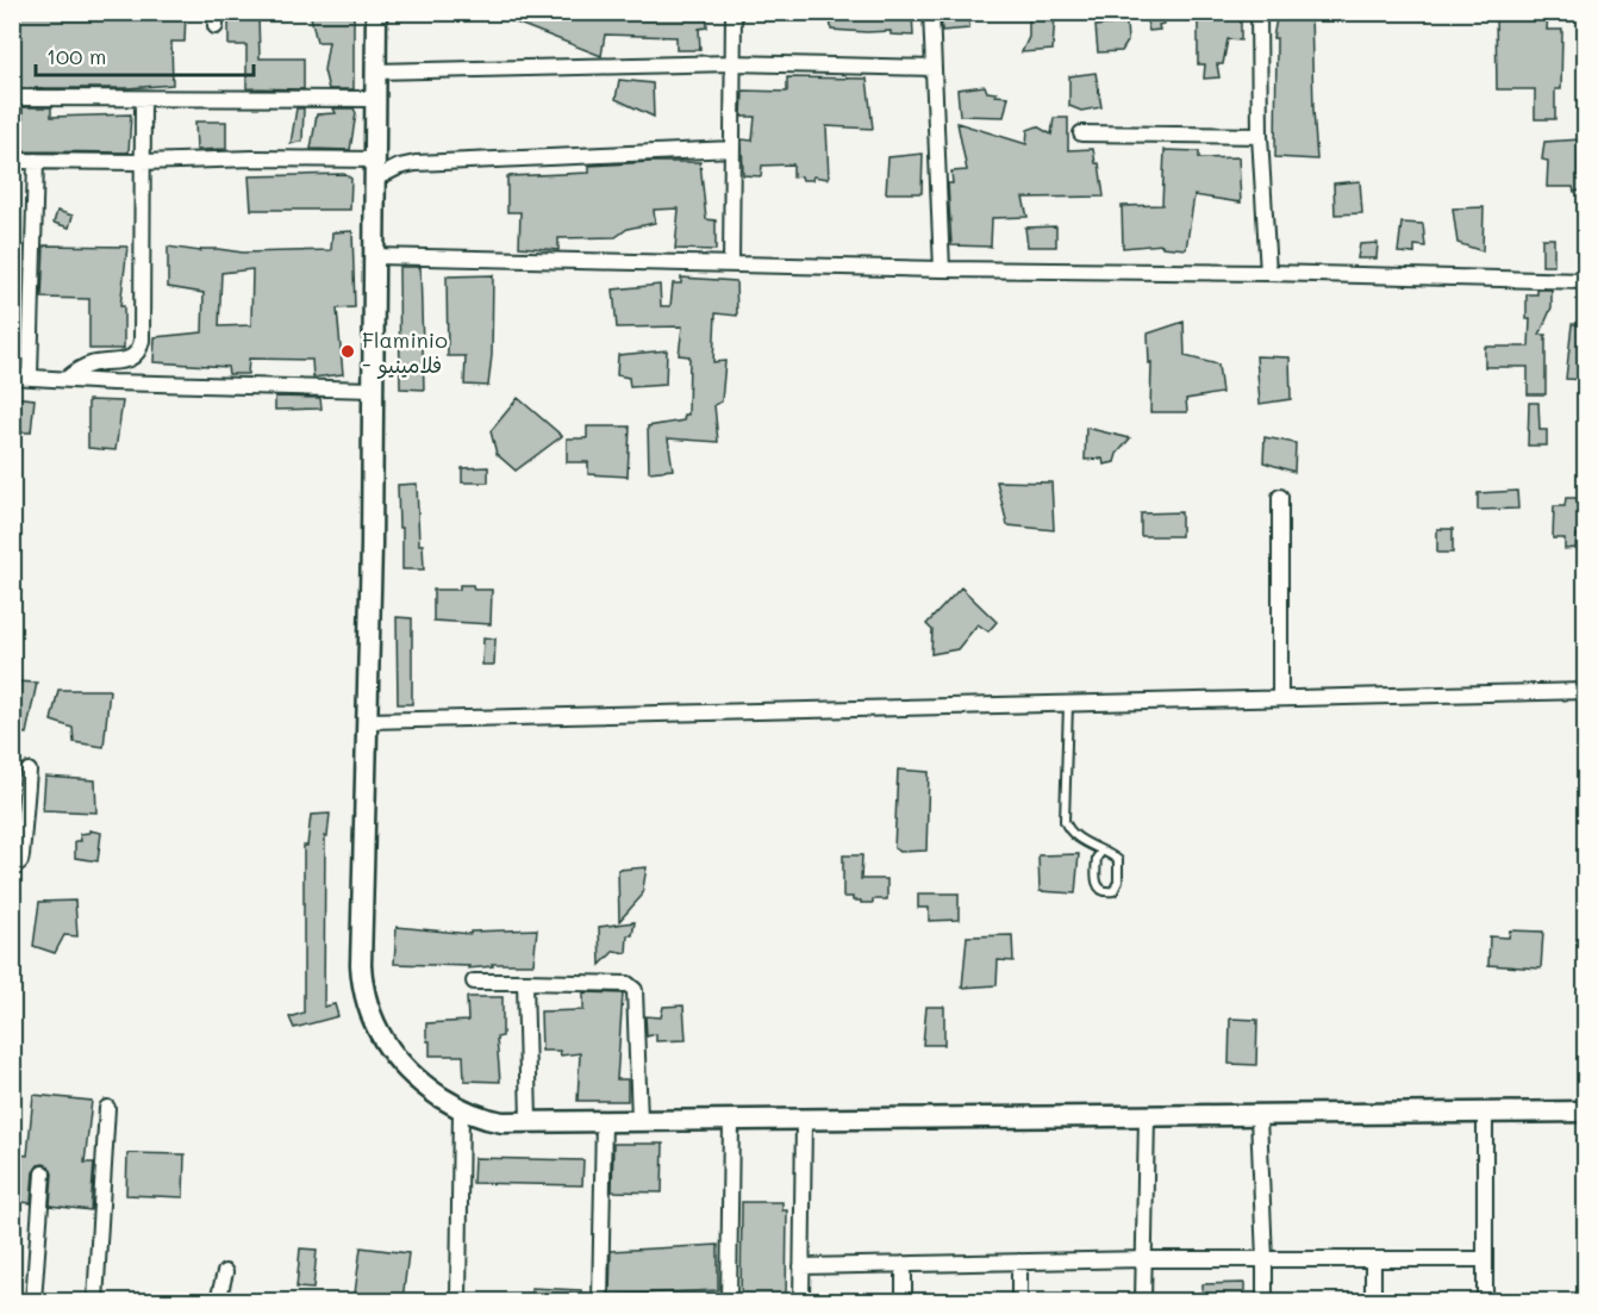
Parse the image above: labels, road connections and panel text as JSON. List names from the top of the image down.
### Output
{
  "places": ["Flaminio - فلامينيو"],
  "scale_bar": "100 m"
}
